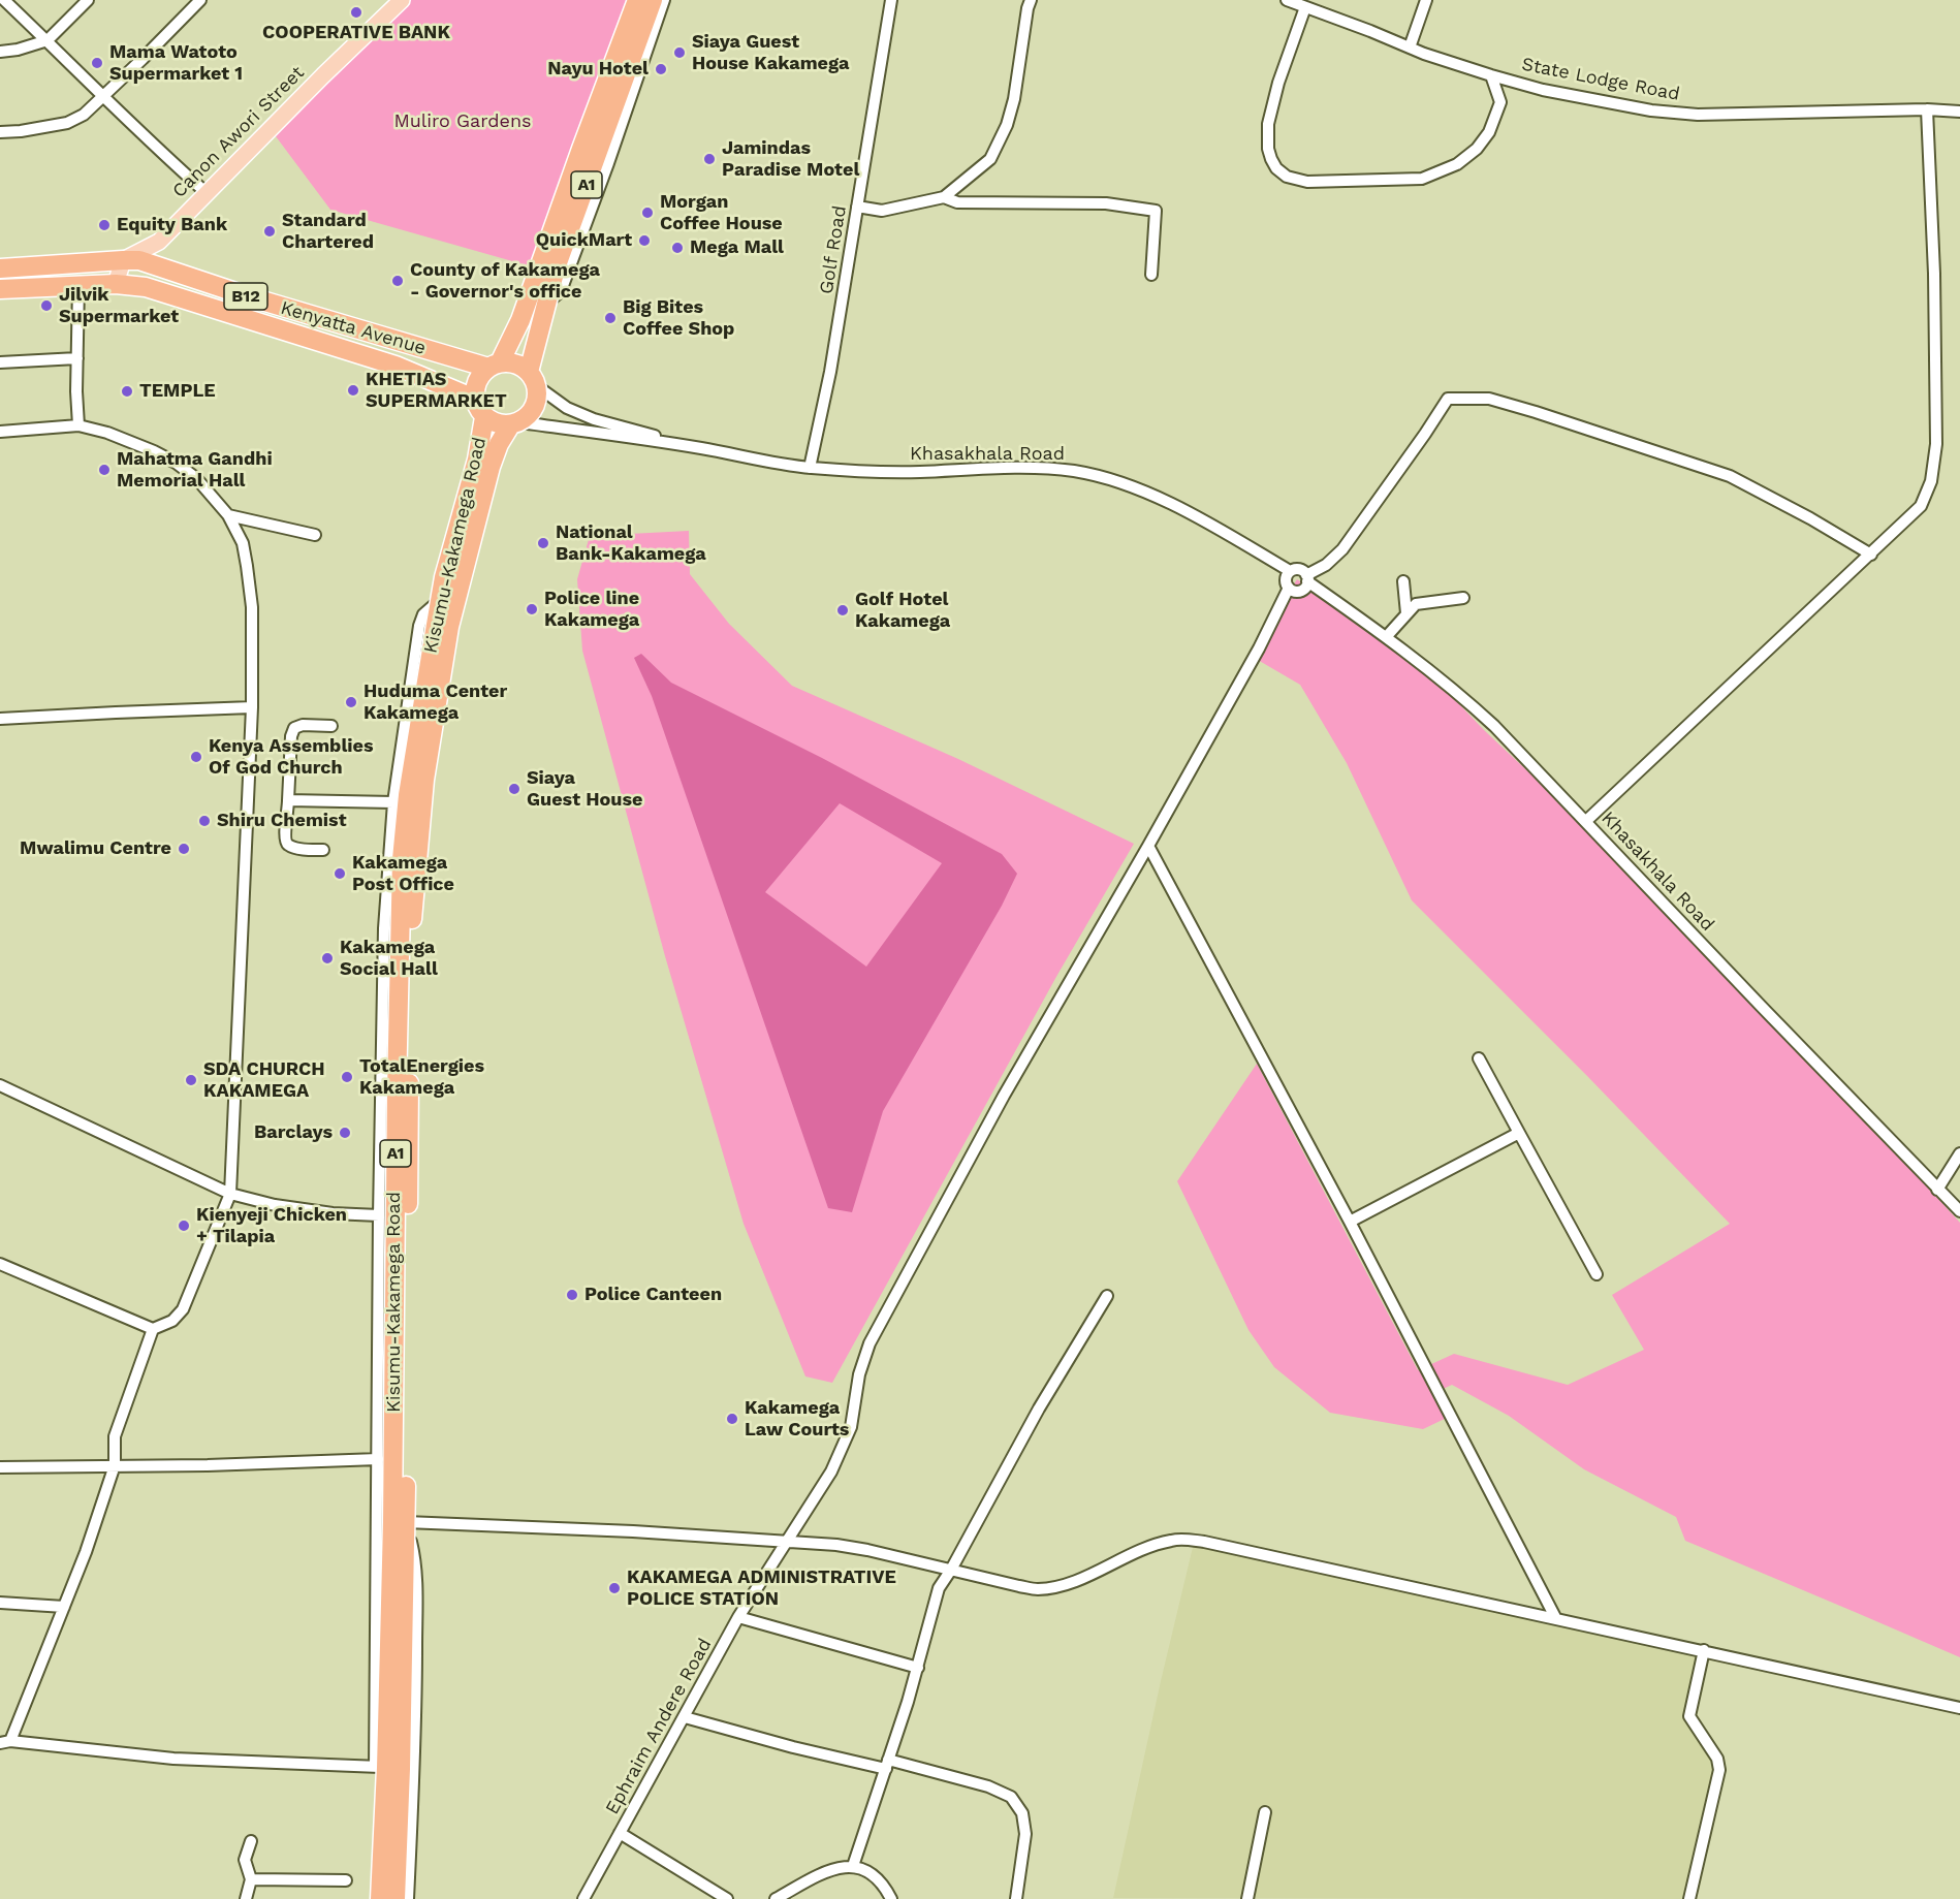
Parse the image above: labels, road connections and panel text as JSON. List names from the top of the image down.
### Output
{
  "streets": {
    "highway": [
      "A1",
      "B12",
      "Kenyatta Avenue",
      "Kisumu-Kakamega Road"
    ],
    "main road": ["Canon Awori Street"],
    "street": [
      "State Lodge Road",
      "Golf Road",
      "Khasakhala Road",
      "Ephraim Andere Road"
    ]
  },
  "crossings": [
    ["Canon Awori Street", "Kenyatta Avenue"],
    ["A1", "Kenyatta Avenue"],
    ["A1", "Kisumu-Kakamega Road"],
    ["Golf Road", "Khasakhala Road"],
    ["Kenyatta Avenue", "Kisumu-Kakamega Road"],
    ["Khasakhala Road", "Ephraim Andere Road"]
  ],
  "parks": ["Muliro Gardens"],
  "places": [
    "COOPERATIVE BANK",
    "Siaya Guest House Kakamega",
    "Mama Watoto Supermarket 1",
    "Nayu Hotel",
    "Jamindas Paradise Motel",
    "Morgan Coffee House",
    "Equity Bank",
    "Standard Chartered",
    "QuickMart",
    "Mega Mall",
    "County of Kakamega - Governor's office",
    "Jilvik Supermarket",
    "Big Bites Coffee Shop",
    "KHETIAS SUPERMARKET",
    "TEMPLE",
    "Mahatma Gandhi Memorial Hall",
    "National Bank-Kakamega",
    "Police line Kakamega",
    "Golf Hotel Kakamega",
    "Huduma Center Kakamega",
    "Kenya Assemblies Of God Church",
    "Siaya Guest House",
    "Shiru Chemist",
    "Mwalimu Centre",
    "Kakamega Post Office",
    "Kakamega Social Hall",
    "TotalEnergies Kakamega",
    "SDA CHURCH KAKAMEGA",
    "Barclays",
    "Kienyeji Chicken + Tilapia",
    "Police Canteen",
    "Kakamega Law Courts",
    "KAKAMEGA ADMINISTRATIVE POLICE STATION"
  ]
}
